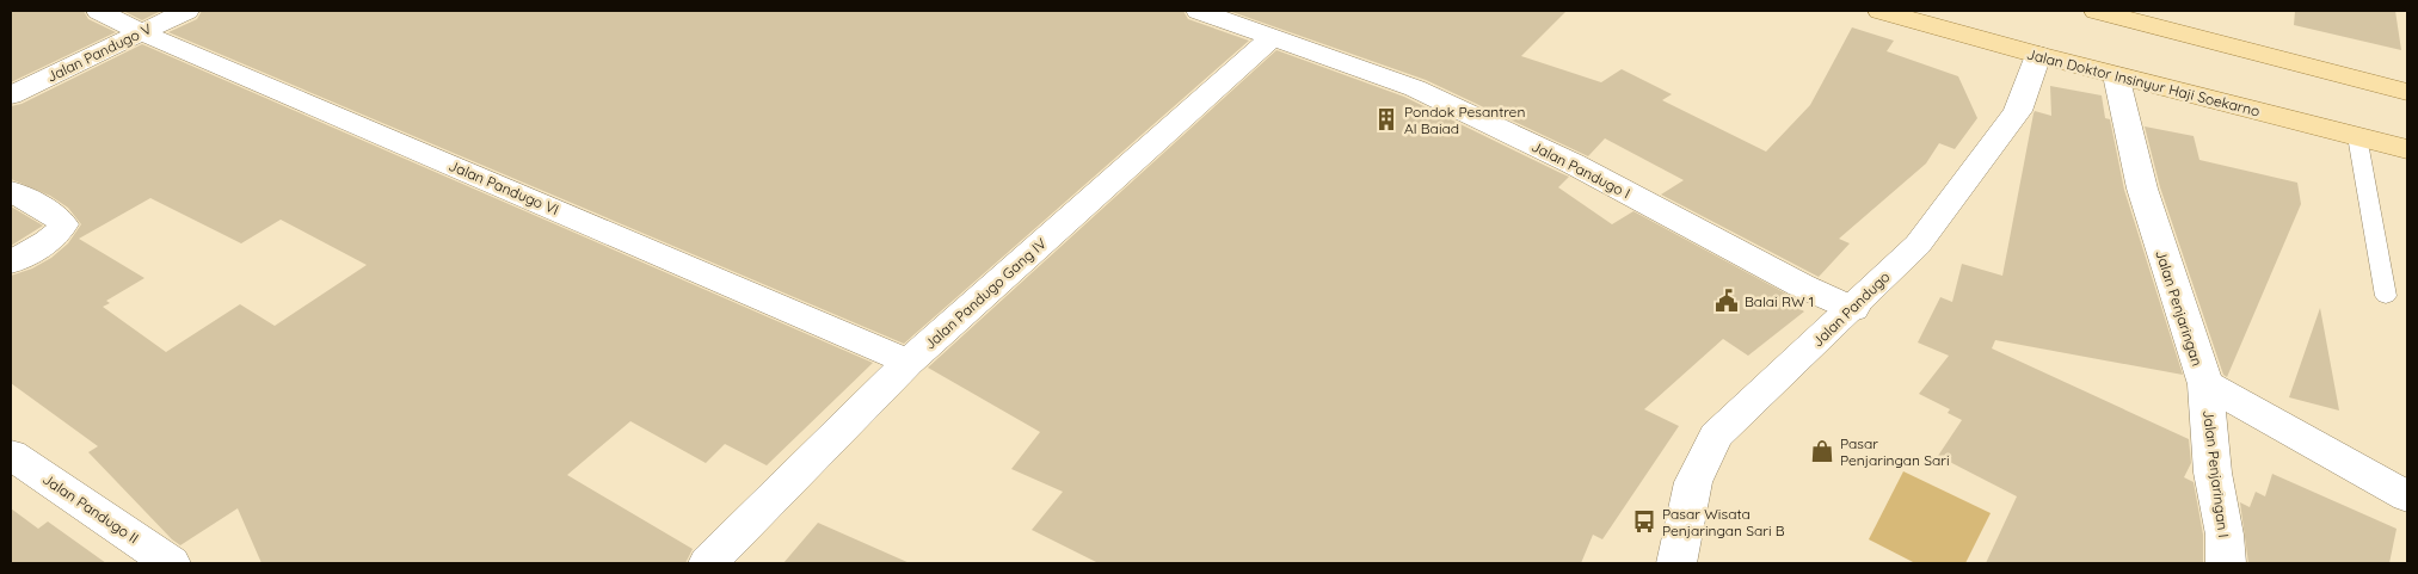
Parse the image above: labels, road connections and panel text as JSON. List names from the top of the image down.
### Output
{
  "streets": {
    "main road": ["Jalan Doktor Insinyur Haji Soekarno"],
    "street": [
      "Jalan Pandugo V",
      "Jalan Pandugo I",
      "Jalan Pandugo VI",
      "Jalan Pandugo Gang IV",
      "Jalan Penjaringan",
      "Jalan Pandugo",
      "Jalan Penjaringan I",
      "Jalan Pandugo II"
    ]
  },
  "crossings": [
    ["Jalan Pandugo V", "Jalan Pandugo VI"],
    ["Jalan Doktor Insinyur Haji Soekarno", "Jalan Penjaringan"],
    ["Jalan Doktor Insinyur Haji Soekarno", "Jalan Pandugo"],
    ["Jalan Pandugo I", "Jalan Pandugo Gang IV"],
    ["Jalan Pandugo I", "Jalan Pandugo"],
    ["Jalan Pandugo VI", "Jalan Pandugo Gang IV"],
    ["Jalan Penjaringan", "Jalan Penjaringan I"]
  ],
  "places": {
    "building": ["Pondok Pesantren Al Baiad"],
    "public building": ["Balai RW 1"],
    "shop": ["Pasar Penjaringan Sari"],
    "bus stop": ["Pasar Wisata Penjaringan Sari B"]
  }
}
